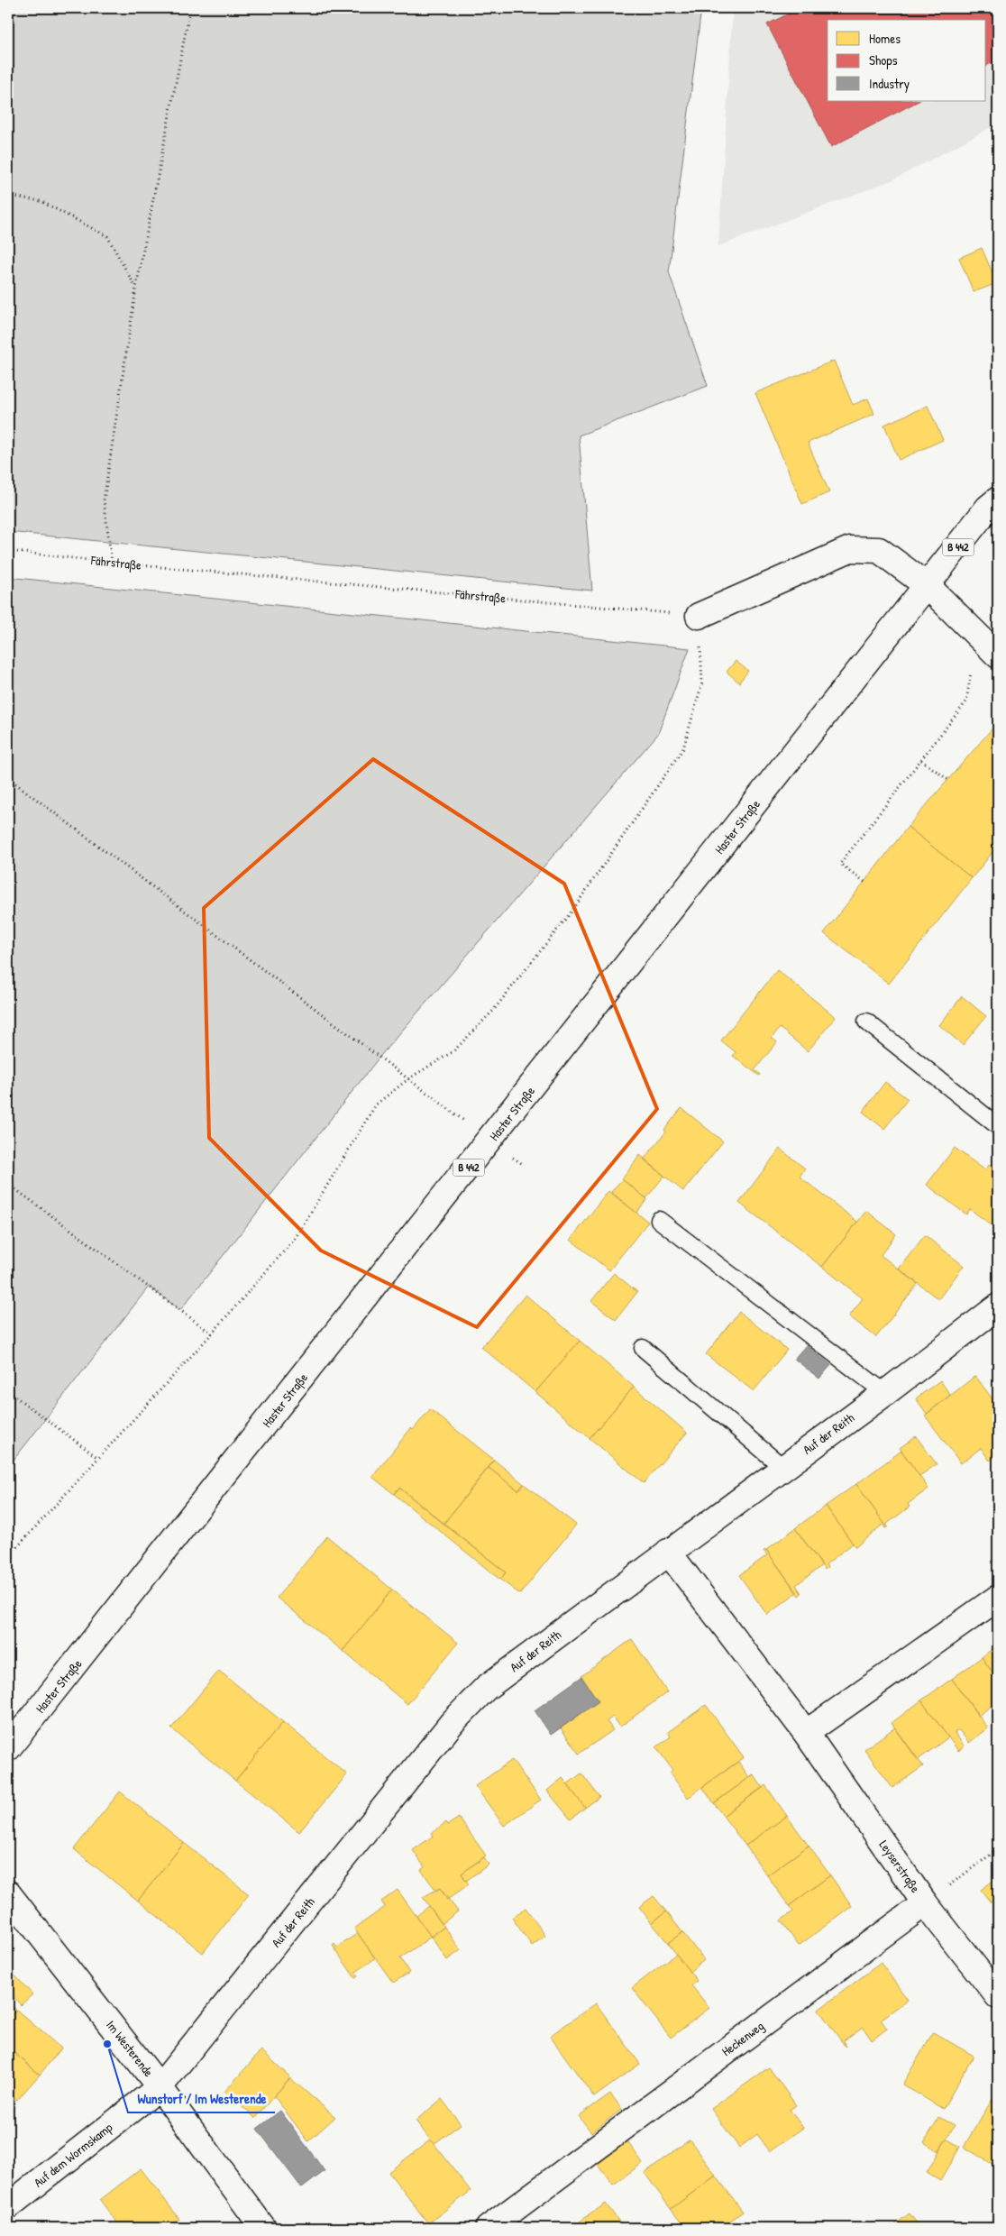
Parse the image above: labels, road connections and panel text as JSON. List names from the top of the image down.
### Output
{
  "streets": {
    "street": [
      "B 442",
      "Haster Straße",
      "Auf der Reith",
      "Leyserstraße",
      "Heckenweg",
      "Im Westerende",
      "Auf dem Wormskamp"
    ],
    "path": ["Fährstraße"]
  },
  "crossings": [
    ["Auf der Reith", "Leyserstraße"],
    ["Auf der Reith", "Im Westerende"],
    ["Auf der Reith", "Auf dem Wormskamp"],
    ["Leyserstraße", "Heckenweg"],
    ["Im Westerende", "Auf dem Wormskamp"]
  ],
  "places": ["Wunstorf / Im Westerende"],
  "legend": ["Homes", "Shops", "Industry"]
}
